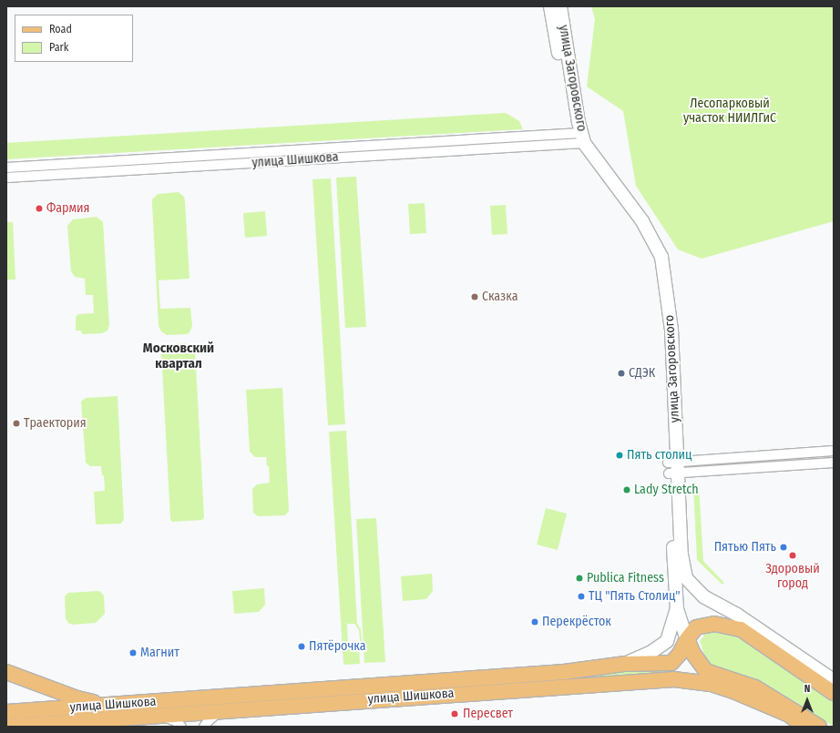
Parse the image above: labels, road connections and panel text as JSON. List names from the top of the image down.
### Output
{
  "streets": {
    "main road": ["улица Шишкова"],
    "street": ["улица Загоровского"]
  },
  "crossings": [
    ["улица Загоровского", "улица Шишкова"]
  ],
  "districts": ["Московский квартал"],
  "parks": ["Лесопарковый участок НИИЛГиС"],
  "places": [
    "Фармия",
    "Сказка",
    "СДЭК",
    "Траектория",
    "Пять столиц",
    "Lady Stretch",
    "Пятью Пять",
    "Здоровый город",
    "Publica Fitness",
    "ТЦ \"Пять Столиц\"",
    "Перекрёсток",
    "Пятёрочка",
    "Магнит",
    "Пересвет"
  ],
  "legend": ["Road", "Park"],
  "north": "top"
}
